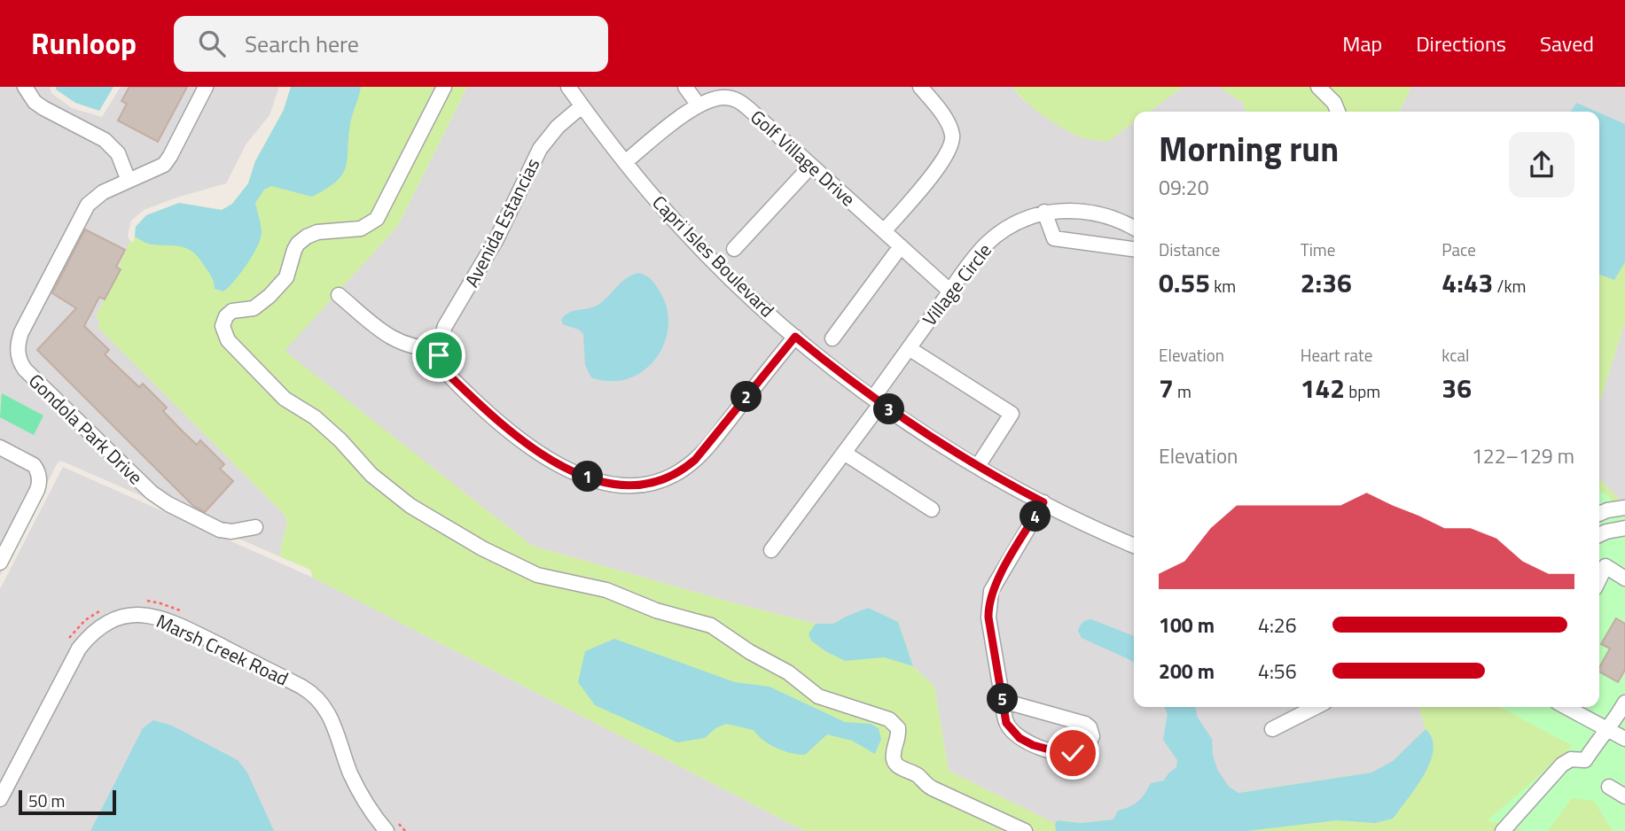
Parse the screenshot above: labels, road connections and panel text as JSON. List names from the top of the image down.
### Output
{
  "streets": {
    "street": [
      "Golf Village Drive",
      "Avenida Estancias",
      "Capri Isles Boulevard",
      "Village Circle",
      "Gondola Park Drive",
      "Marsh Creek Road"
    ]
  },
  "crossings": [
    ["Golf Village Drive", "Capri Isles Boulevard"],
    ["Avenida Estancias", "Capri Isles Boulevard"],
    ["Capri Isles Boulevard", "Village Circle"]
  ],
  "scale_bar": "50 m",
  "page": {
    "header": "Runloop",
    "search": "Search here",
    "nav": ["Map", "Directions", "Saved"],
    "heading": ["Morning run", "09:20"],
    "stats": [
      ["Distance", "0.55 km"],
      ["Time", "2:36"],
      ["Pace", "4:43 /km"],
      ["Elevation", "7 m"],
      ["Heart rate", "142 bpm"],
      ["kcal", "36"]
    ],
    "pins": [
      "2",
      "3",
      "1",
      "4",
      "5"
    ],
    "chart": ["Elevation", "122–129 m"],
    "list": [
      {
        "name": "100 m",
        "note": "4:26"
      },
      {
        "name": "200 m",
        "note": "4:56"
      }
    ],
    "scale": "50 m"
  }
}
